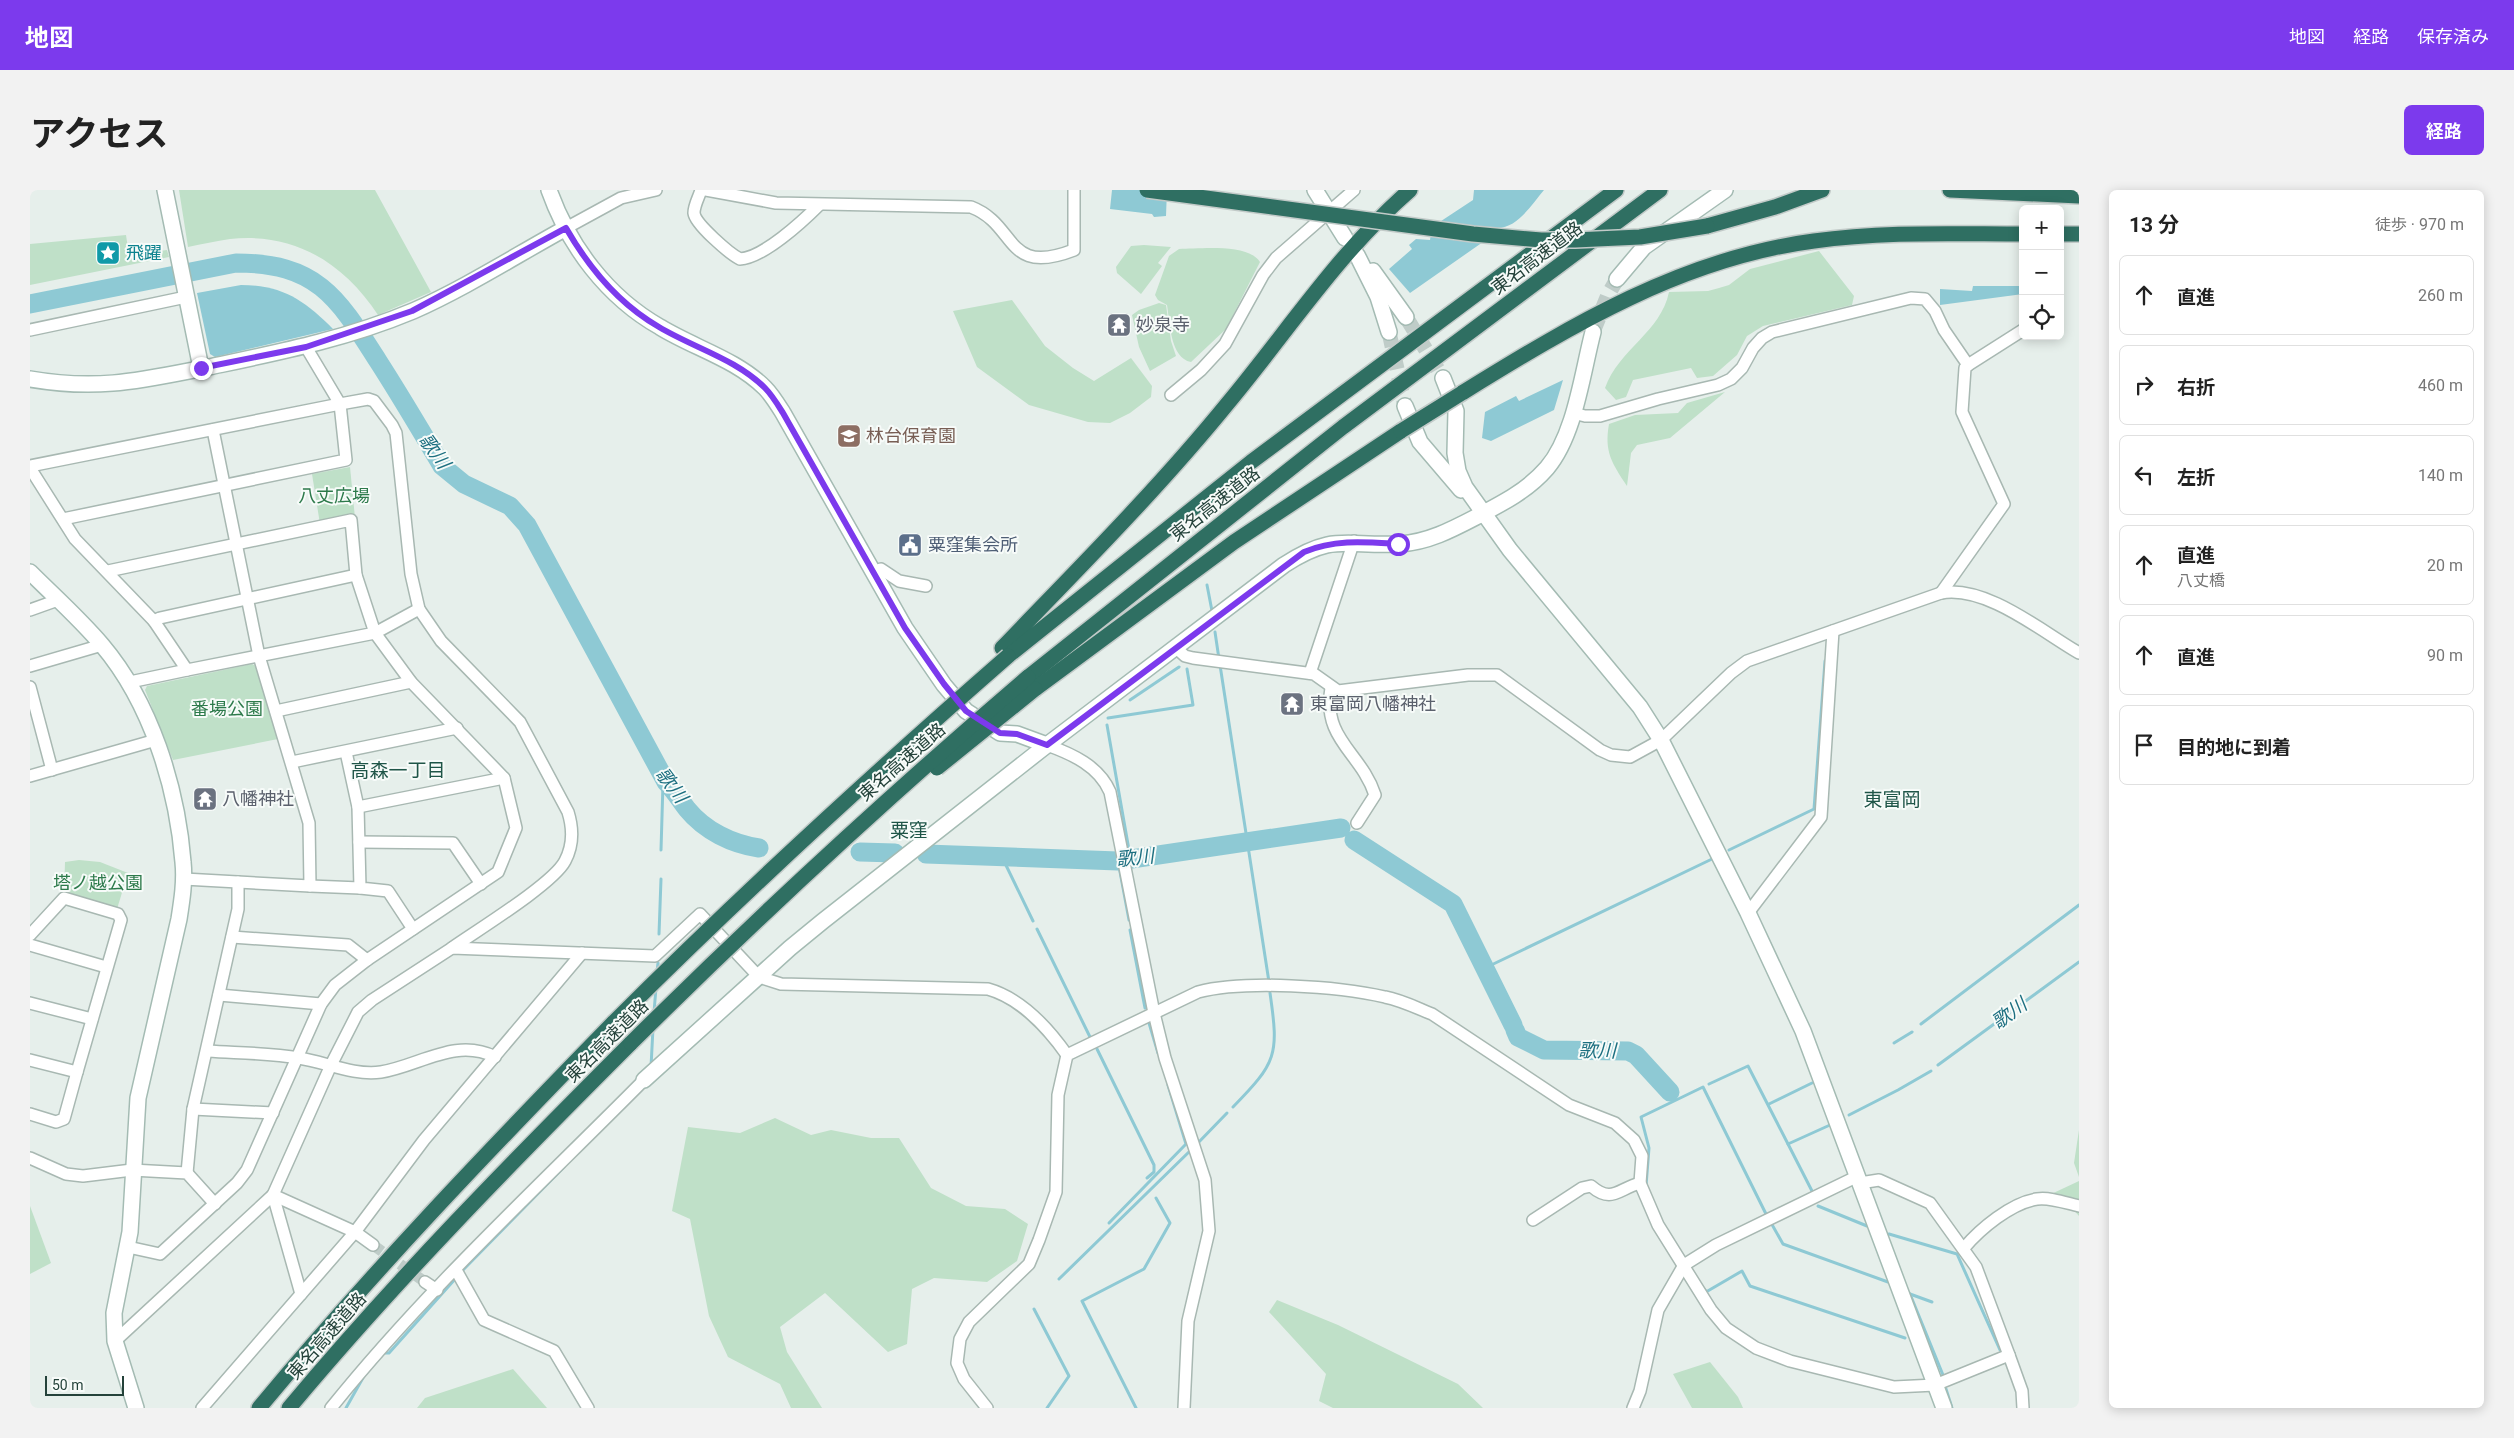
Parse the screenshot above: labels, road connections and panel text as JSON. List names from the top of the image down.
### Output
{
  "streets": {
    "highway": ["東名高速道路"]
  },
  "districts": ["高森一丁目", "東富岡", "粟窪"],
  "water": ["歌川"],
  "parks": ["八丈広場", "番場公園", "塔ノ越公園"],
  "places": {
    "place": ["飛躍"],
    "temple": ["妙泉寺", "東富岡八幡神社", "八幡神社"],
    "school or university": ["林台保育園"],
    "public building": ["粟窪集会所"]
  },
  "scale_bar": "50 m",
  "page": {
    "header": "地図",
    "nav": ["地図", "経路", "保存済み"],
    "title": "アクセス",
    "buttons": "経路",
    "heading": ["13 分", "徒歩 · 970 m"],
    "map_buttons": ["+", "−"],
    "list": [
      ["直進", "260 m"],
      ["右折", "460 m"],
      ["左折", "140 m"],
      ["直進", "八丈橋", "20 m"],
      ["直進", "90 m"],
      "目的地に到着"
    ],
    "scale": "50 m"
  }
}
